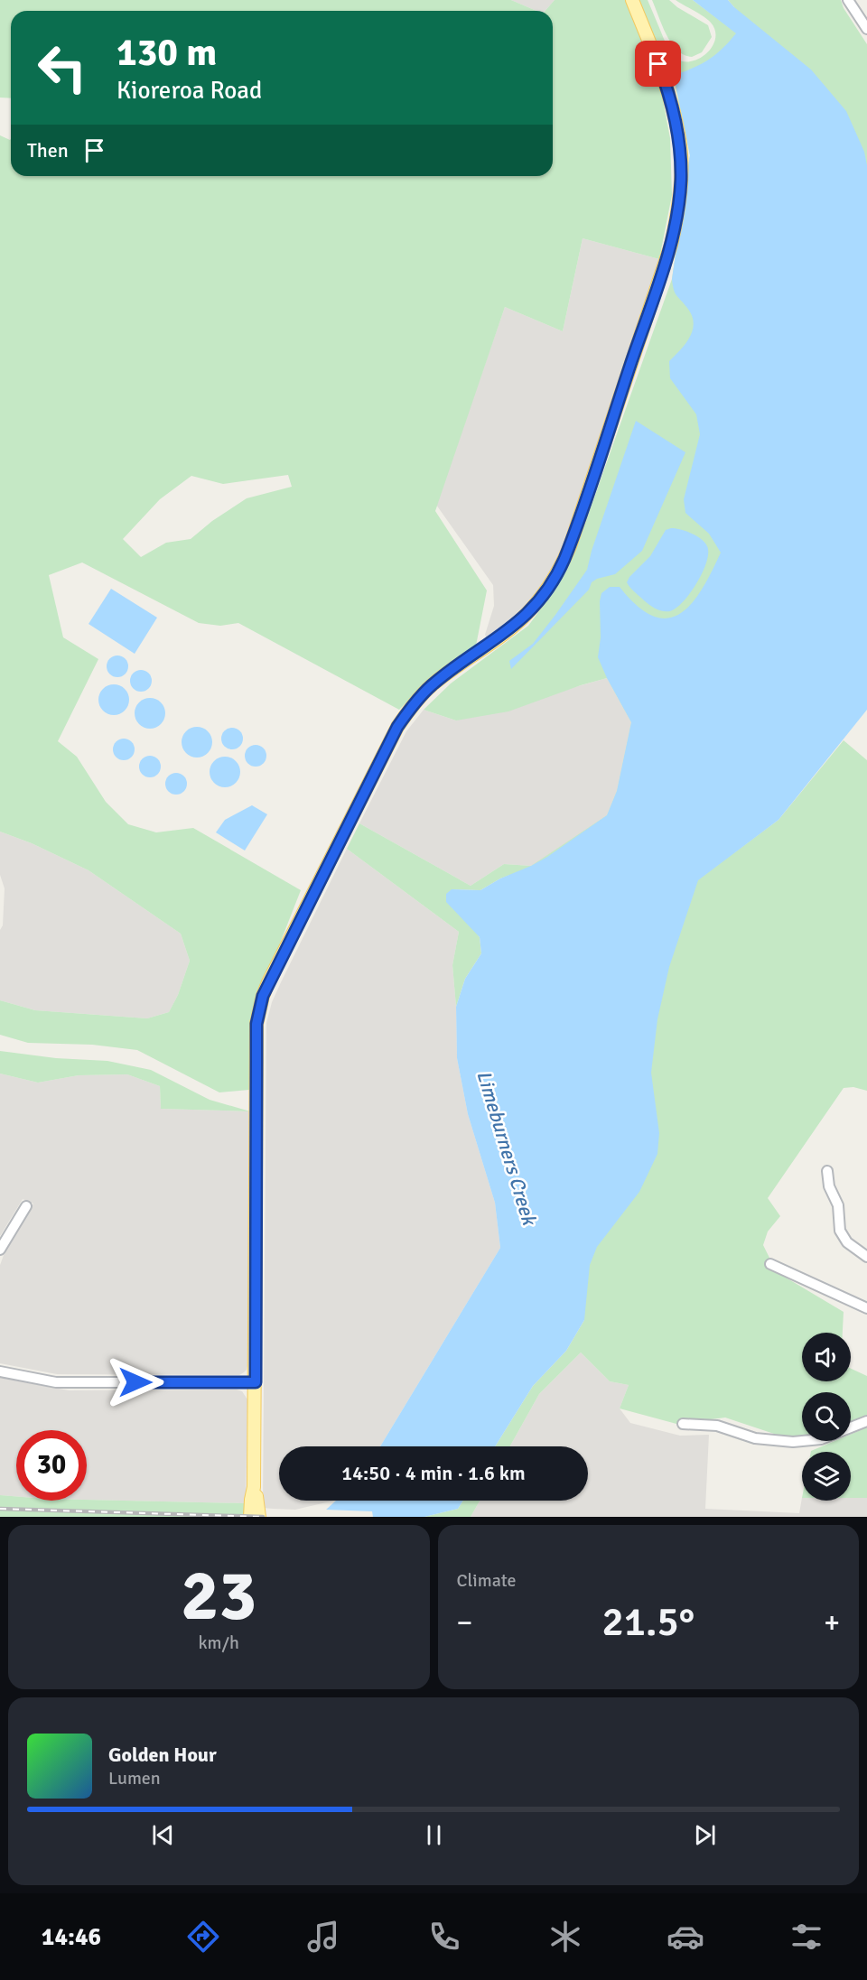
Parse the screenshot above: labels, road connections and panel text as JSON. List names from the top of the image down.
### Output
{
  "water": ["Limeburners Creek"],
  "page": {
    "turn": ["130 m", "Kioreroa Road"],
    "then": "Then",
    "limit": "30",
    "trip": "14:50 · 4 min · 1.6 km",
    "tile": [
      ["23", "km/h"],
      "Climate"
    ],
    "heat": ["−", "21.5°", "+"],
    "song": ["Golden Hour", "Lumen"],
    "tabs": "14:46"
  }
}
